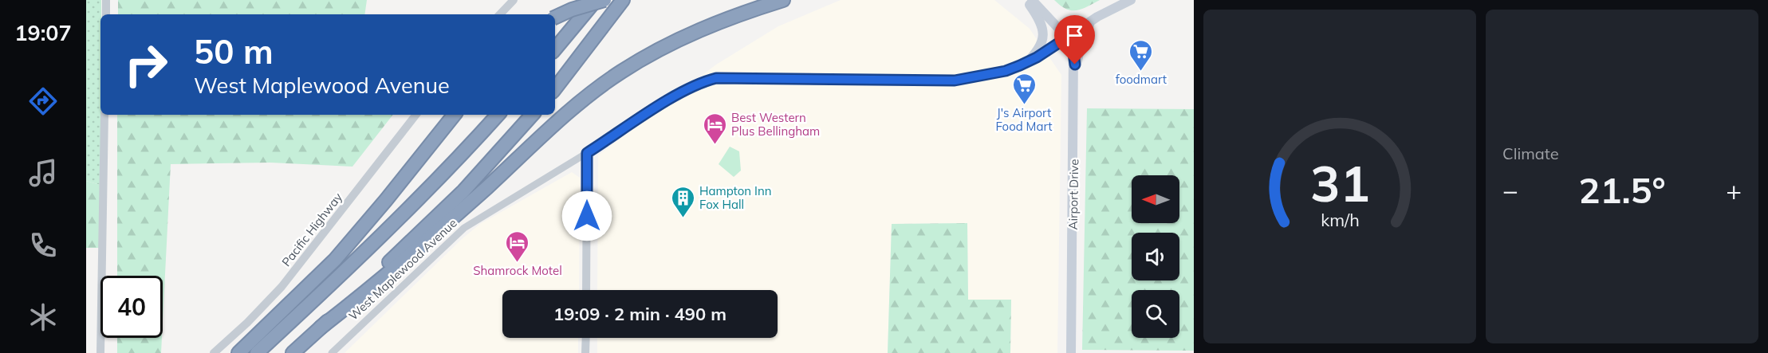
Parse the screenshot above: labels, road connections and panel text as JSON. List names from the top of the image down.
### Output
{
  "streets": {
    "main road": ["Airport Drive"],
    "street": ["Pacific Highway", "West Maplewood Avenue"]
  },
  "places": {
    "supermarket": ["foodmart", "J's Airport Food Mart"],
    "hotel": ["Best Western Plus Bellingham", "Shamrock Motel"],
    "building": ["Hampton Inn Fox Hall"]
  },
  "north": "left",
  "page": {
    "tabs": "19:07",
    "tile": "Climate",
    "turn": ["50 m", "West Maplewood Avenue"],
    "heat": ["−", "21.5°", "+"],
    "limit": "40",
    "trip": "19:09 · 2 min · 490 m",
    "gauge": ["31", "km/h"]
  }
}
